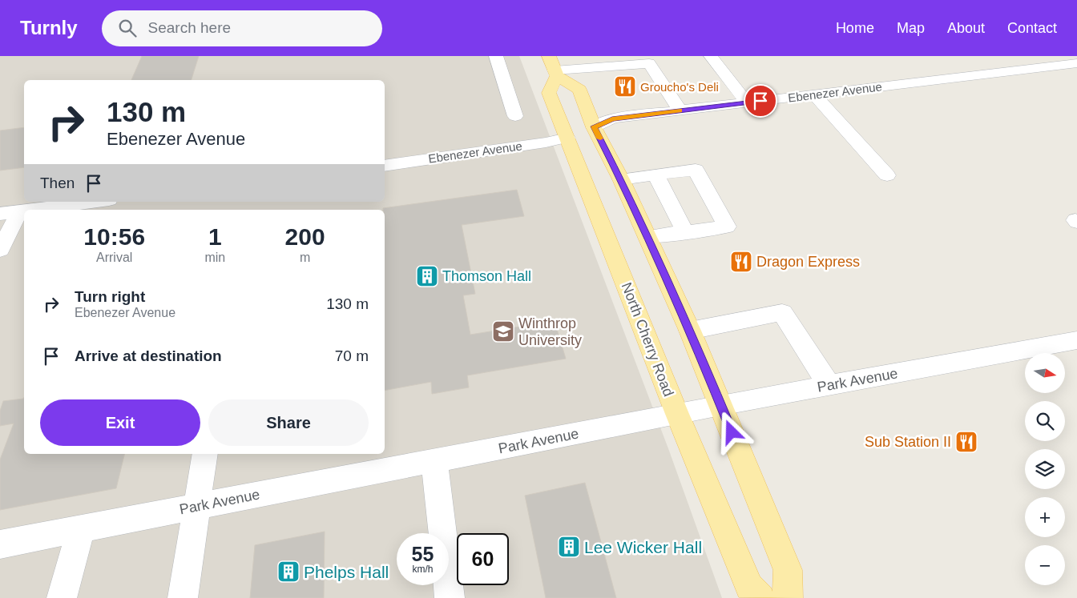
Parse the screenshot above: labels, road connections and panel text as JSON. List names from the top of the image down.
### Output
{
  "streets": {
    "main road": ["North Cherry Road"],
    "street": ["Ebenezer Avenue", "Park Avenue"]
  },
  "crossings": [
    ["Ebenezer Avenue", "North Cherry Road"],
    ["North Cherry Road", "Park Avenue"]
  ],
  "places": {
    "restaurant": ["Groucho's Deli", "Dragon Express", "Sub Station II"],
    "building": ["Thomson Hall", "Lee Wicker Hall", "Phelps Hall"],
    "school or university": ["Winthrop University"]
  },
  "north": "right",
  "page": {
    "header": "Turnly",
    "search": "Search here",
    "nav": [
      "Home",
      "Map",
      "About",
      "Contact"
    ],
    "turn": ["130 m", "Ebenezer Avenue"],
    "then": "Then",
    "eta": [
      "10:56",
      "Arrival",
      "1",
      "min",
      "200",
      "m"
    ],
    "list": [
      {
        "name": "Turn right",
        "note": "Ebenezer Avenue",
        "value": "130 m"
      },
      {
        "name": "Arrive at destination",
        "value": "70 m"
      }
    ],
    "map_buttons": ["+", "−"],
    "buttons": ["Exit", "Share"],
    "speed": "55 km/h",
    "limit": "60"
  }
}
